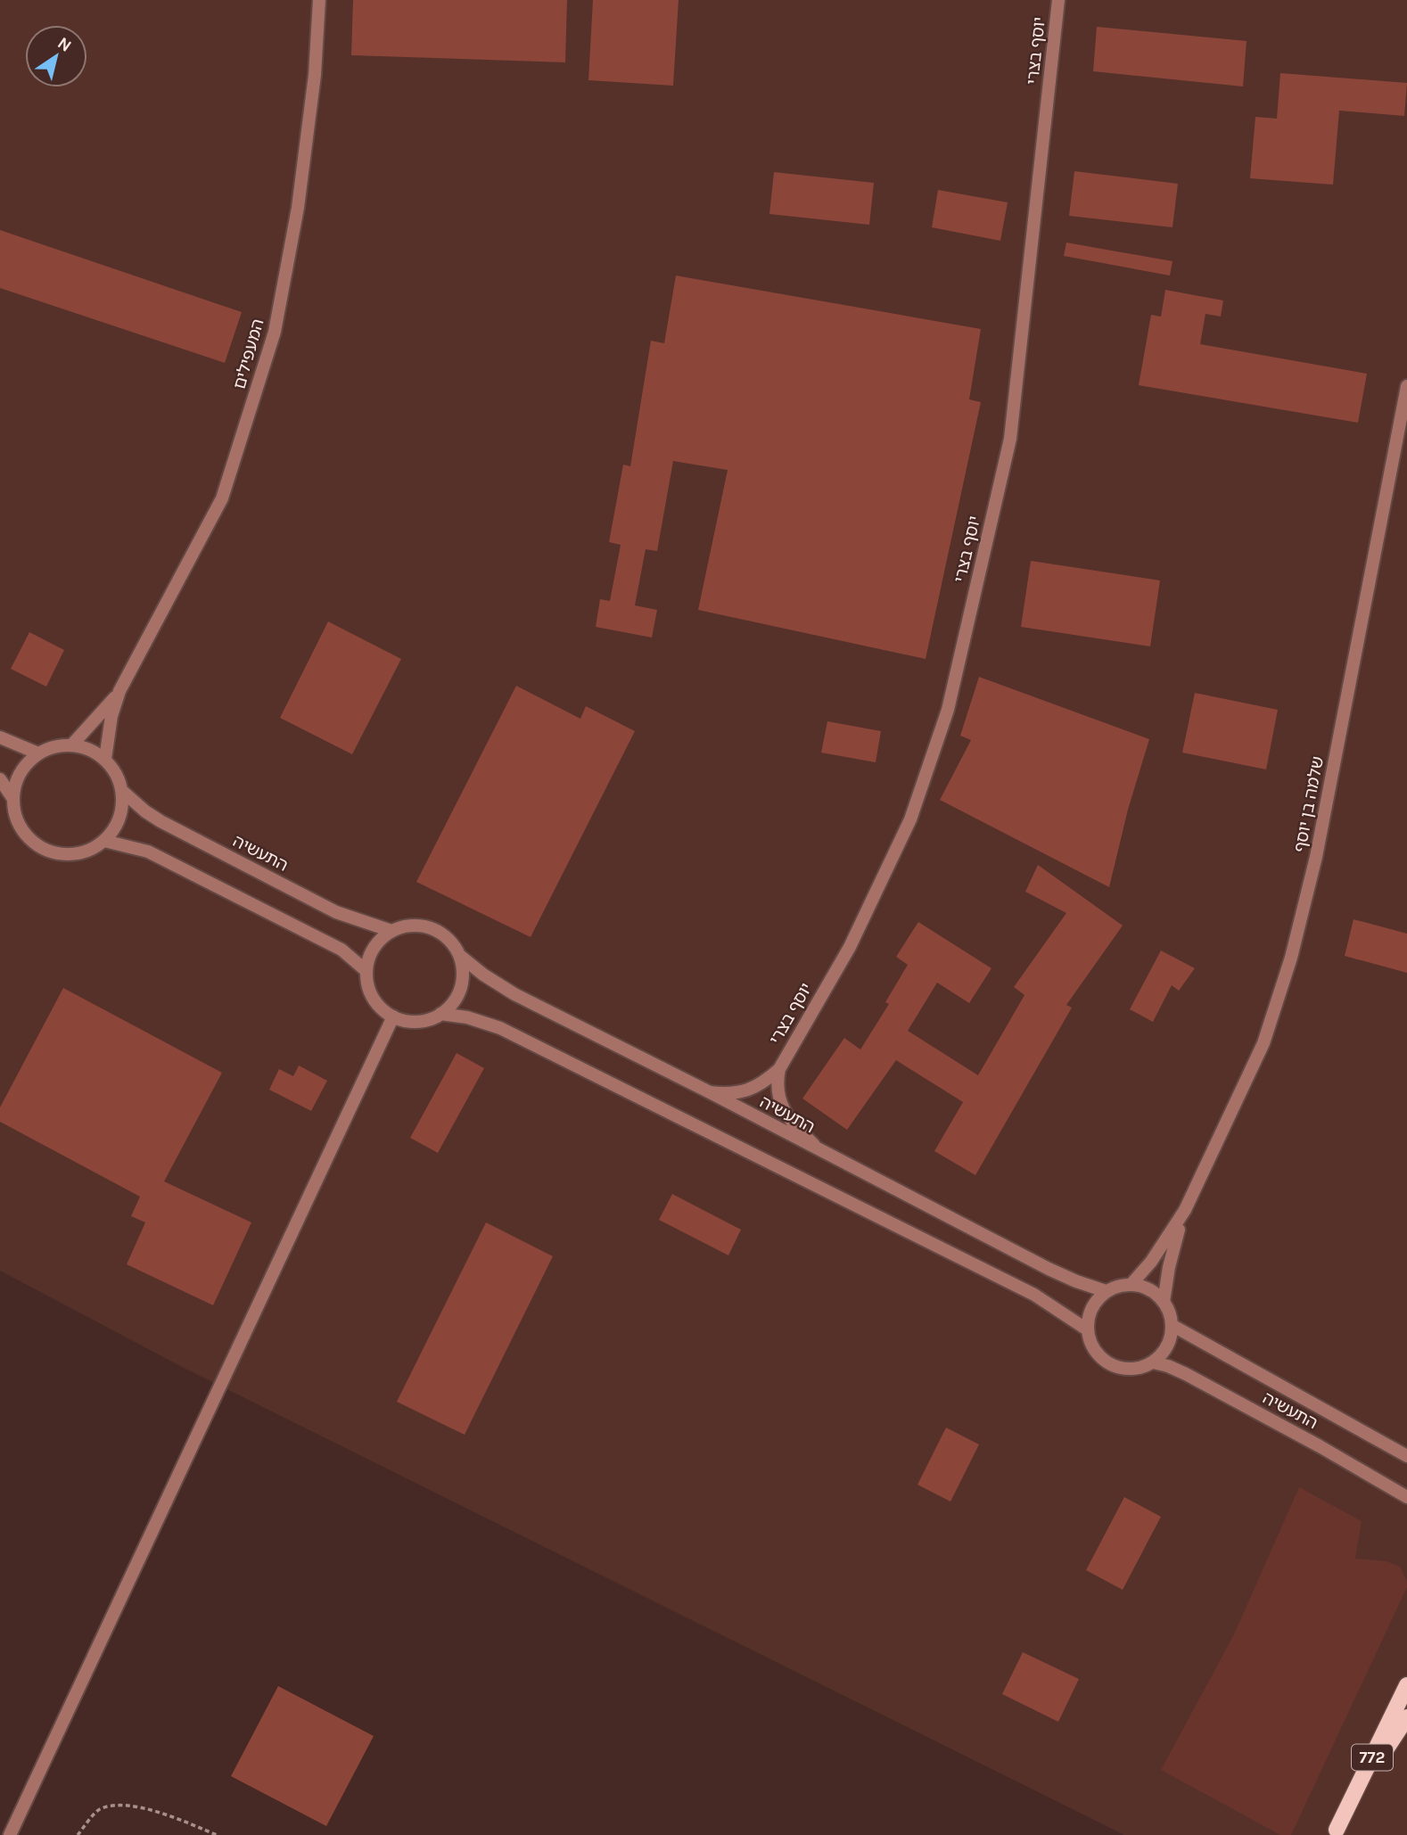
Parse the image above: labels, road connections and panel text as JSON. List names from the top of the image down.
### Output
{
  "streets": {
    "main road": ["772"],
    "street": [
      "יוסף בצרי",
      "המעפילים",
      "שלמה בן יוסף",
      "התעשיה"
    ]
  },
  "crossings": [
    ["יוסף בצרי", "התעשיה"],
    ["המעפילים", "התעשיה"],
    ["שלמה בן יוסף", "התעשיה"]
  ],
  "north": "top right"
}
